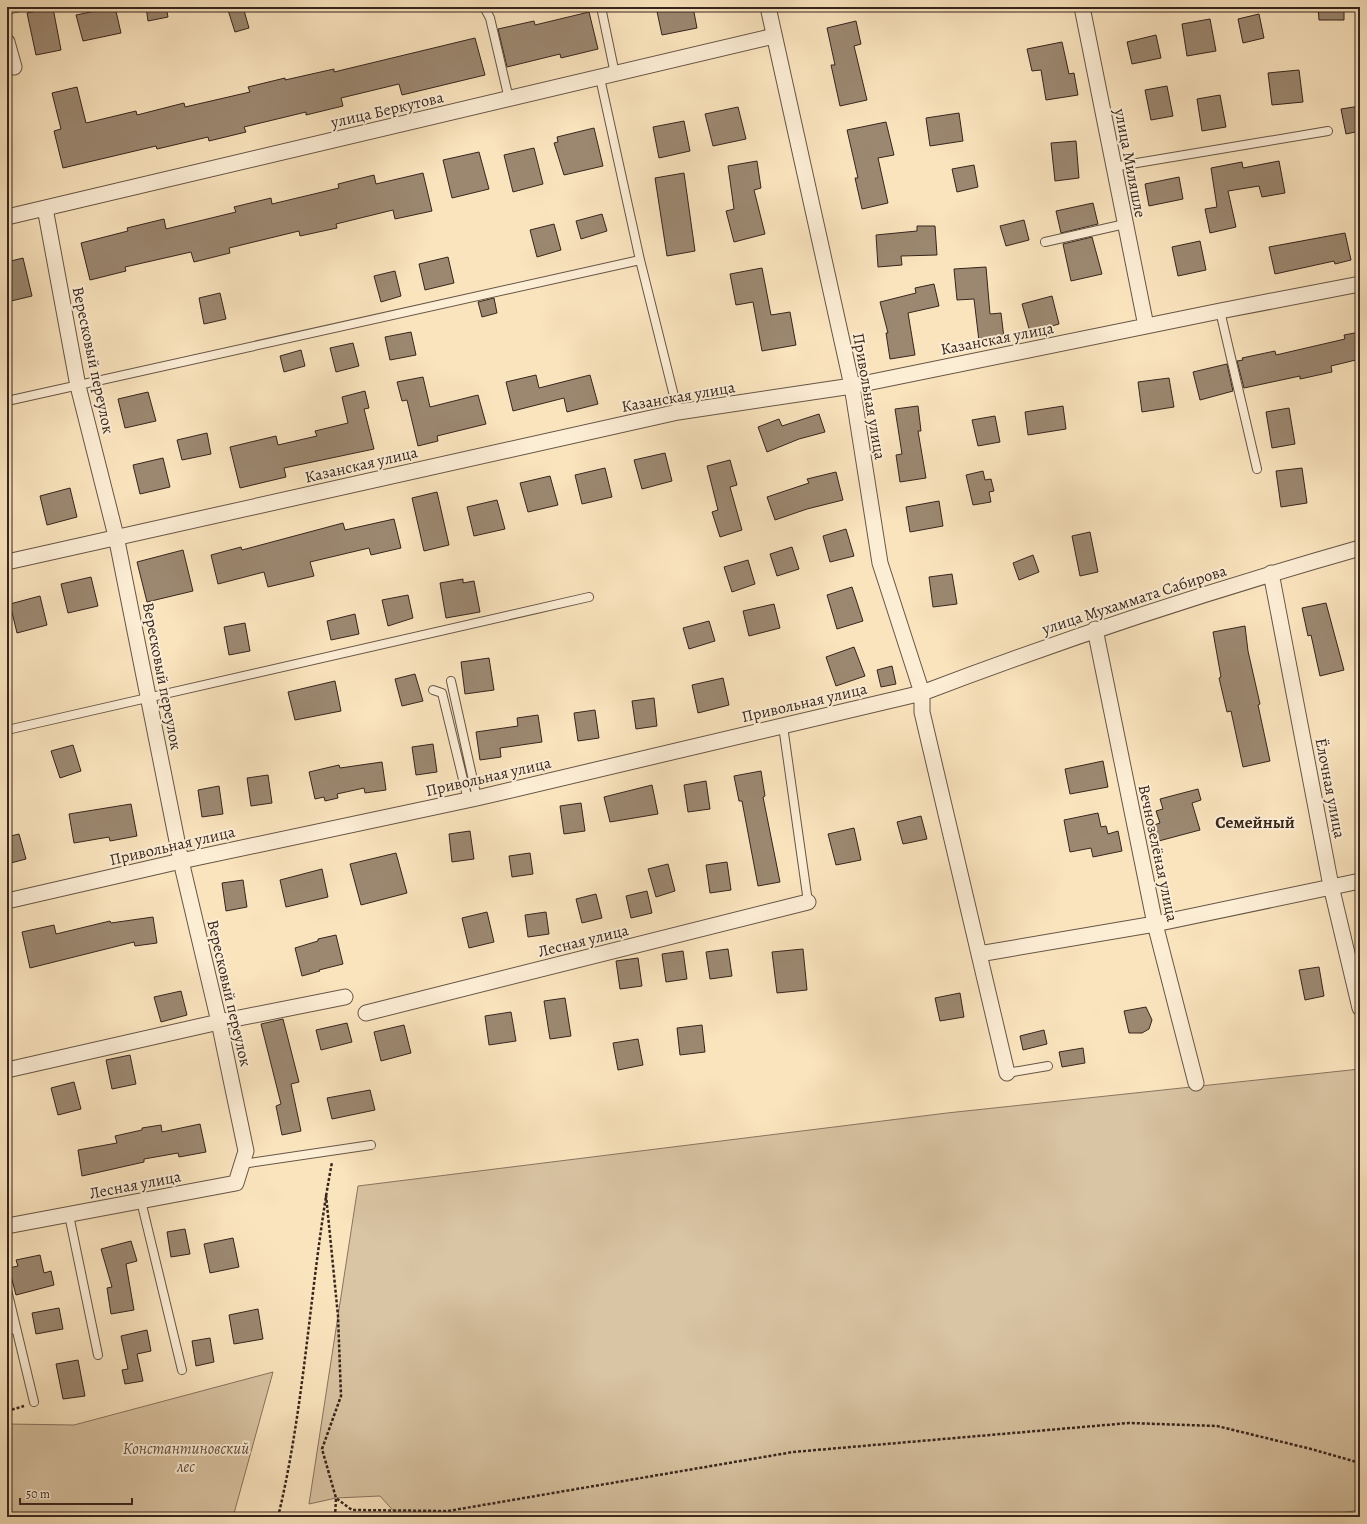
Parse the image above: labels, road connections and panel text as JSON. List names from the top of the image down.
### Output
{
  "streets": {
    "street": [
      "улица Беркутова",
      "улица Миляшле",
      "Казанская улица",
      "Вересковый переулок",
      "Привольная улица",
      "улица Мухаммата Сабирова",
      "Ёлочная улица",
      "Вечнозелёная улица",
      "Лесная улица"
    ]
  },
  "crossings": [
    ["улица Беркутова", "Вересковый переулок"],
    ["улица Беркутова", "Привольная улица"],
    ["улица Миляшле", "Казанская улица"],
    ["Казанская улица", "Вересковый переулок"],
    ["Казанская улица", "Привольная улица"],
    ["Вересковый переулок", "Привольная улица"],
    ["Вересковый переулок", "Лесная улица"],
    ["Привольная улица", "улица Мухаммата Сабирова"],
    ["улица Мухаммата Сабирова", "Ёлочная улица"],
    ["улица Мухаммата Сабирова", "Вечнозелёная улица"]
  ],
  "districts": ["Семейный"],
  "parks": ["Константиновский лес"],
  "scale_bar": "50 m"
}
